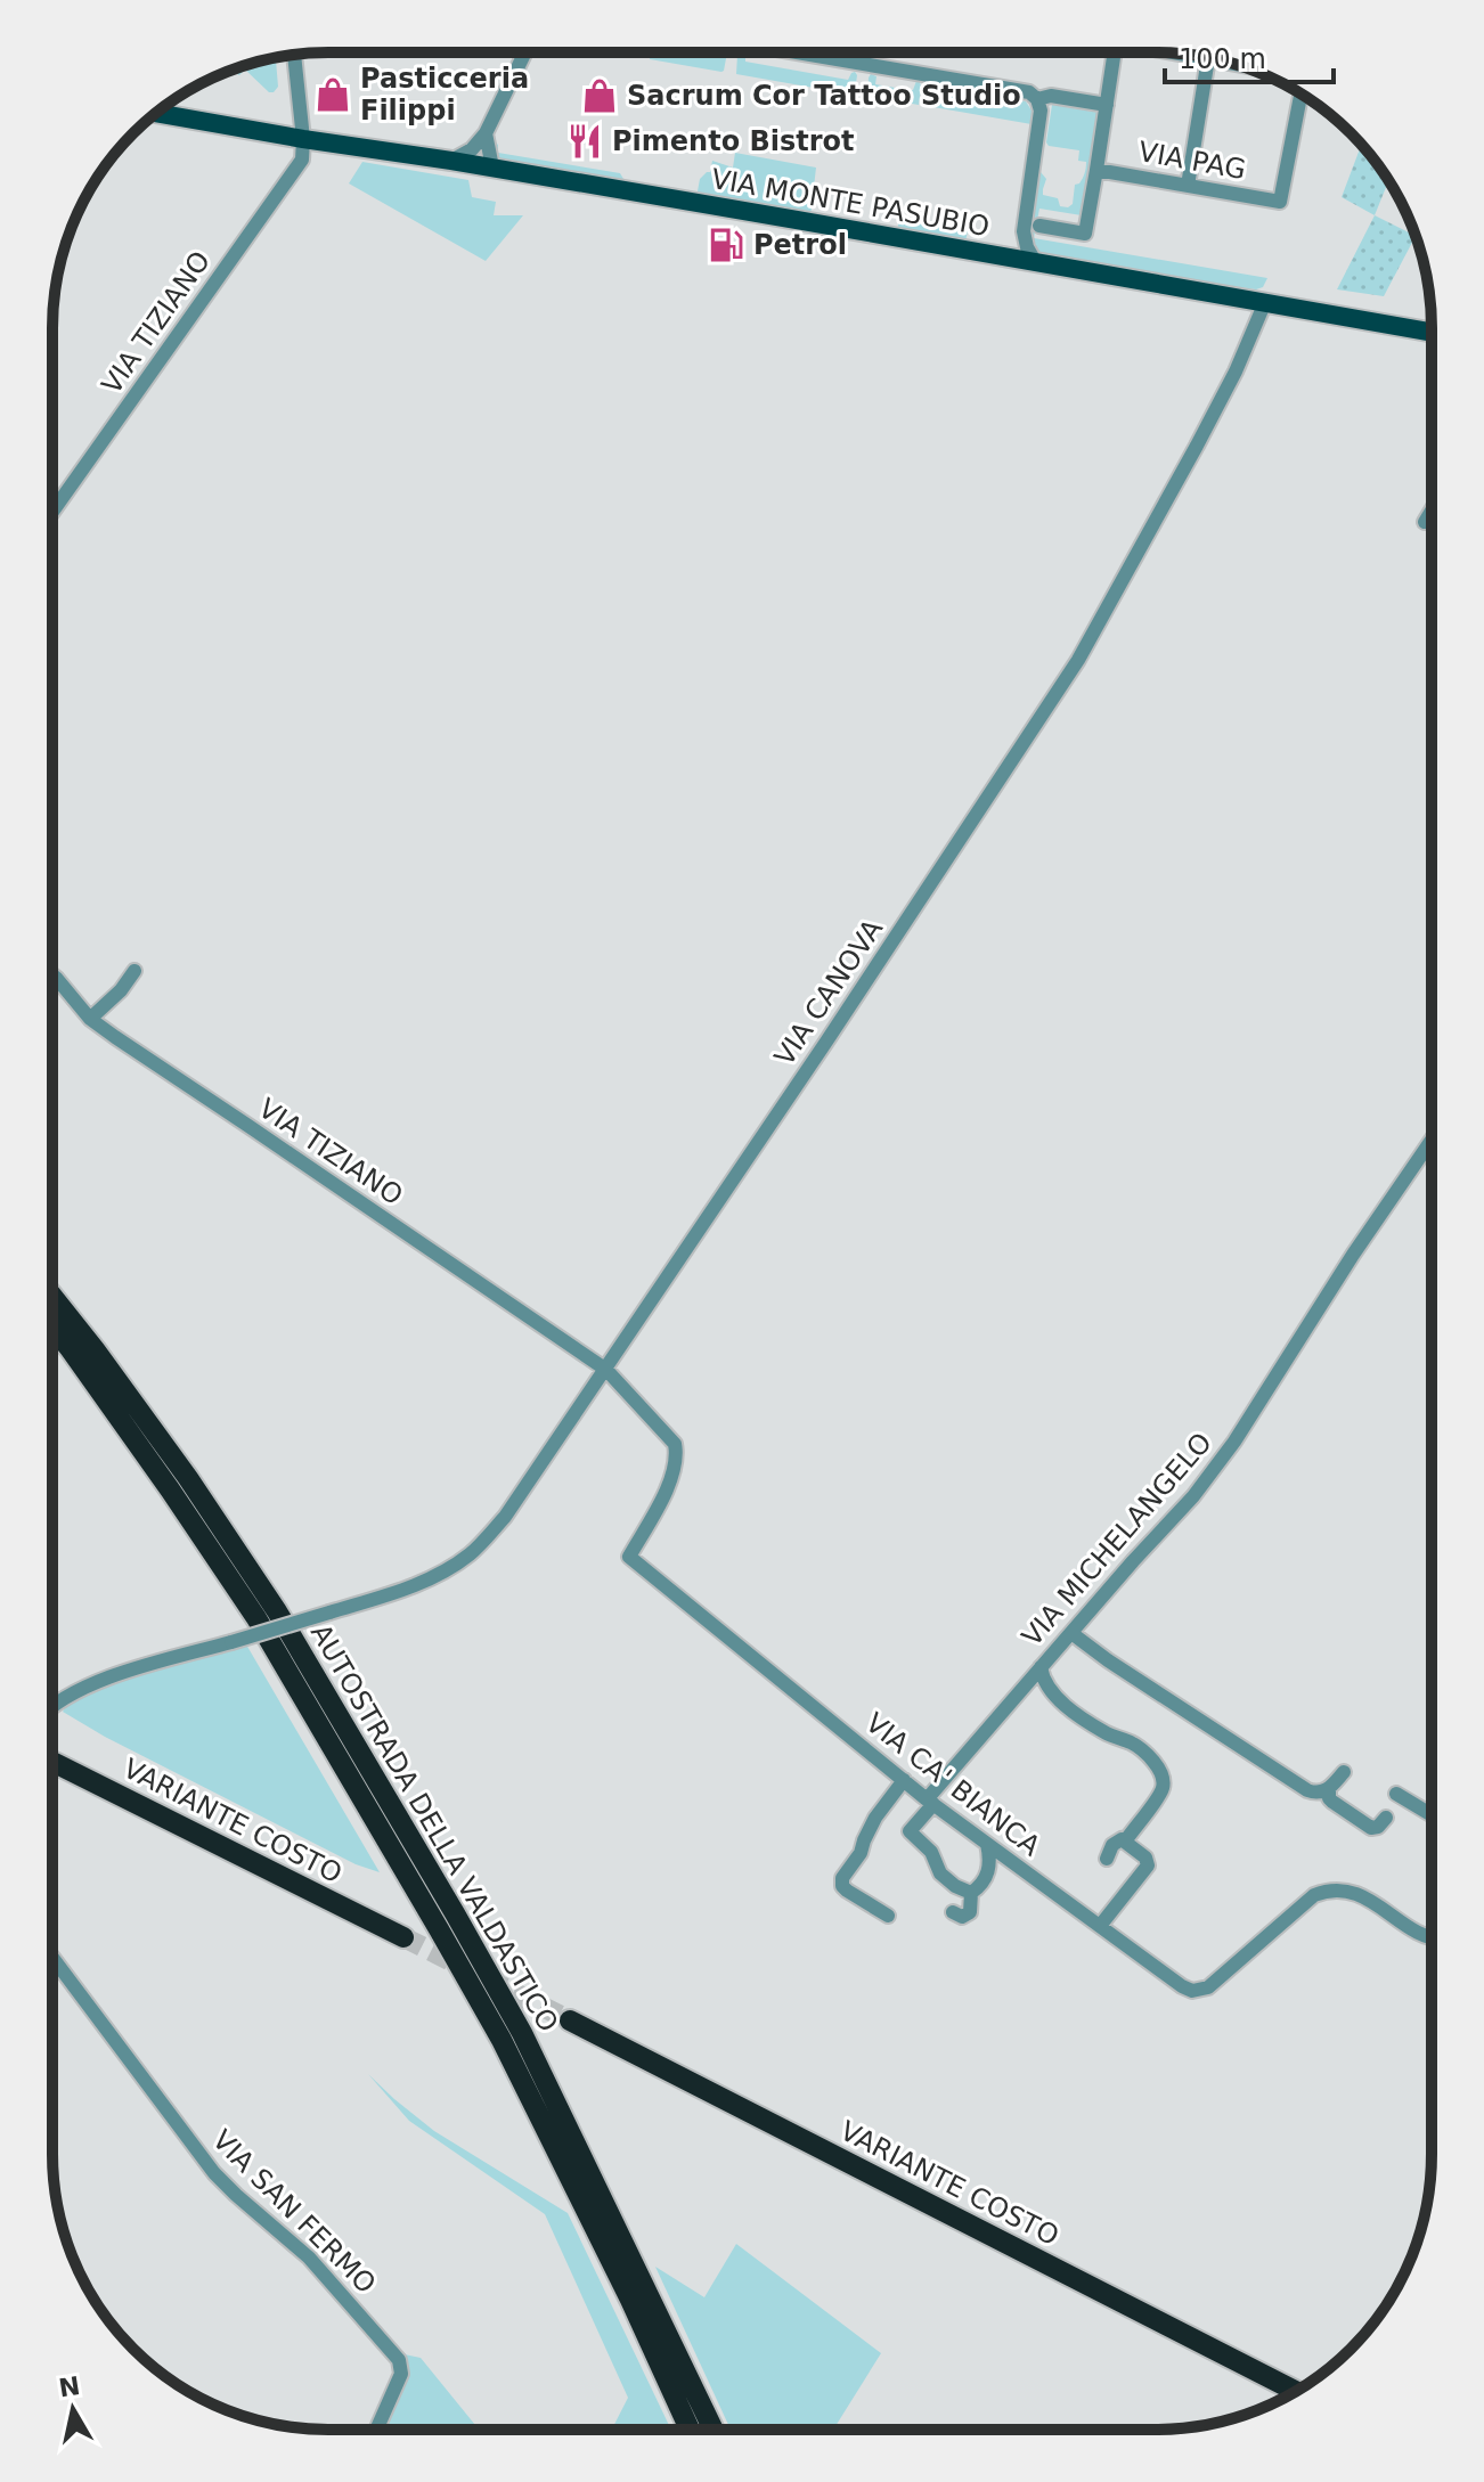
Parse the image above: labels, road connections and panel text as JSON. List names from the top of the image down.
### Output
{
  "streets": {
    "highway": ["VARIANTE COSTO", "AUTOSTRADA DELLA VALDASTICO"],
    "main road": ["VIA MONTE PASUBIO"],
    "street": [
      "VIA PAG",
      "VIA TIZIANO",
      "VIA CANOVA",
      "VIA MICHELANGELO",
      "VIA CA' BIANCA",
      "VIA SAN FERMO"
    ]
  },
  "crossings": [
    ["VIA MONTE PASUBIO", "VIA TIZIANO"],
    ["VIA MONTE PASUBIO", "VIA CANOVA"],
    ["VIA TIZIANO", "VIA CANOVA"],
    ["VIA TIZIANO", "VIA CA' BIANCA"],
    ["VIA CANOVA", "VIA CA' BIANCA"],
    ["VIA MICHELANGELO", "VIA CA' BIANCA"]
  ],
  "places": {
    "shop": ["Pasticceria Filippi", "Sacrum Cor Tattoo Studio"],
    "restaurant": ["Pimento Bistrot"],
    "fuel station": ["Petrol"]
  },
  "scale_bar": "100 m",
  "north": "top"
}
